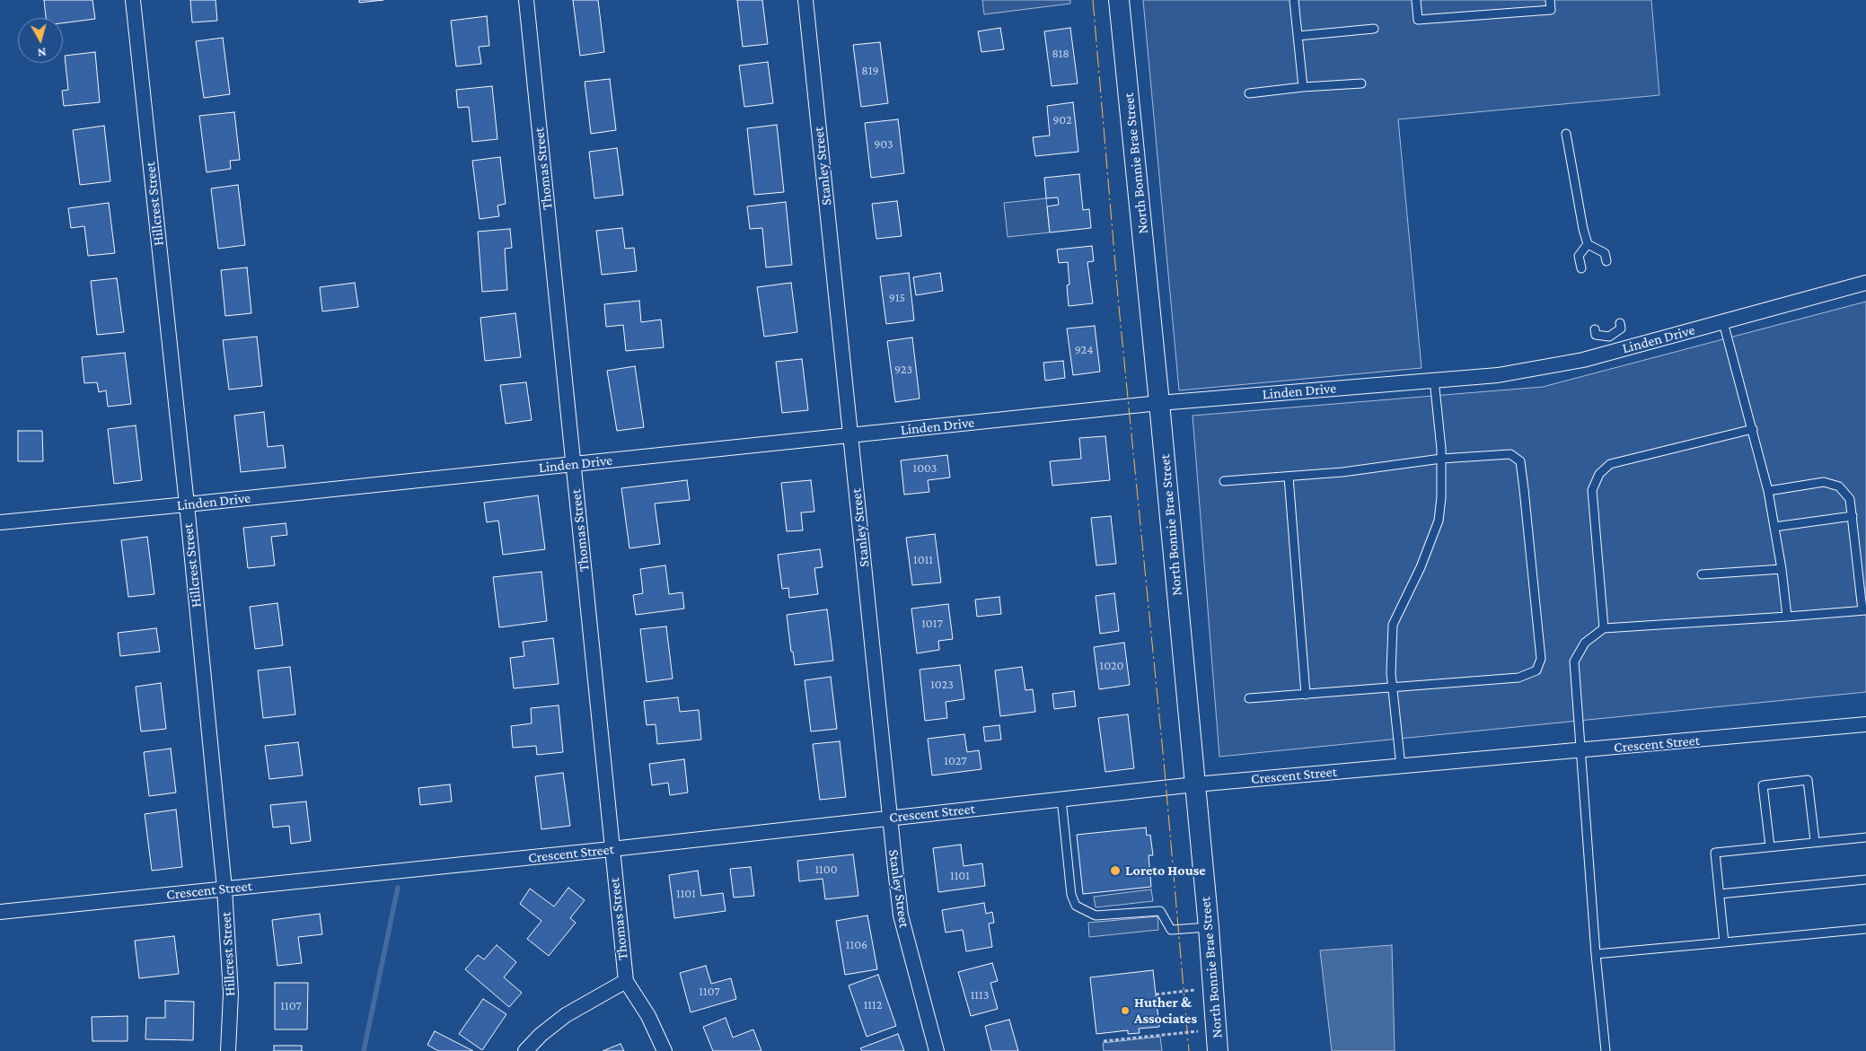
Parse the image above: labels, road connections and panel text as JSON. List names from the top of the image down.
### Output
{
  "streets": {
    "main road": ["North Bonnie Brae Street"],
    "street": [
      "Stanley Street",
      "Thomas Street",
      "Hillcrest Street",
      "Linden Drive",
      "Crescent Street"
    ]
  },
  "crossings": [
    ["North Bonnie Brae Street", "Linden Drive"],
    ["North Bonnie Brae Street", "Crescent Street"],
    ["Stanley Street", "Linden Drive"],
    ["Stanley Street", "Crescent Street"],
    ["Thomas Street", "Linden Drive"],
    ["Thomas Street", "Crescent Street"],
    ["Hillcrest Street", "Linden Drive"],
    ["Hillcrest Street", "Crescent Street"]
  ],
  "places": ["Loreto House", "Huther & Associates"],
  "house_numbers": [
    "818",
    "819",
    "902",
    "903",
    "915",
    "924",
    "923",
    "1003",
    "1011",
    "1017",
    "1020",
    "1023",
    "1027",
    "1100",
    "1101",
    "1101",
    "1106",
    "1107",
    "1113",
    "1112",
    "1107"
  ],
  "north": "bottom"
}
